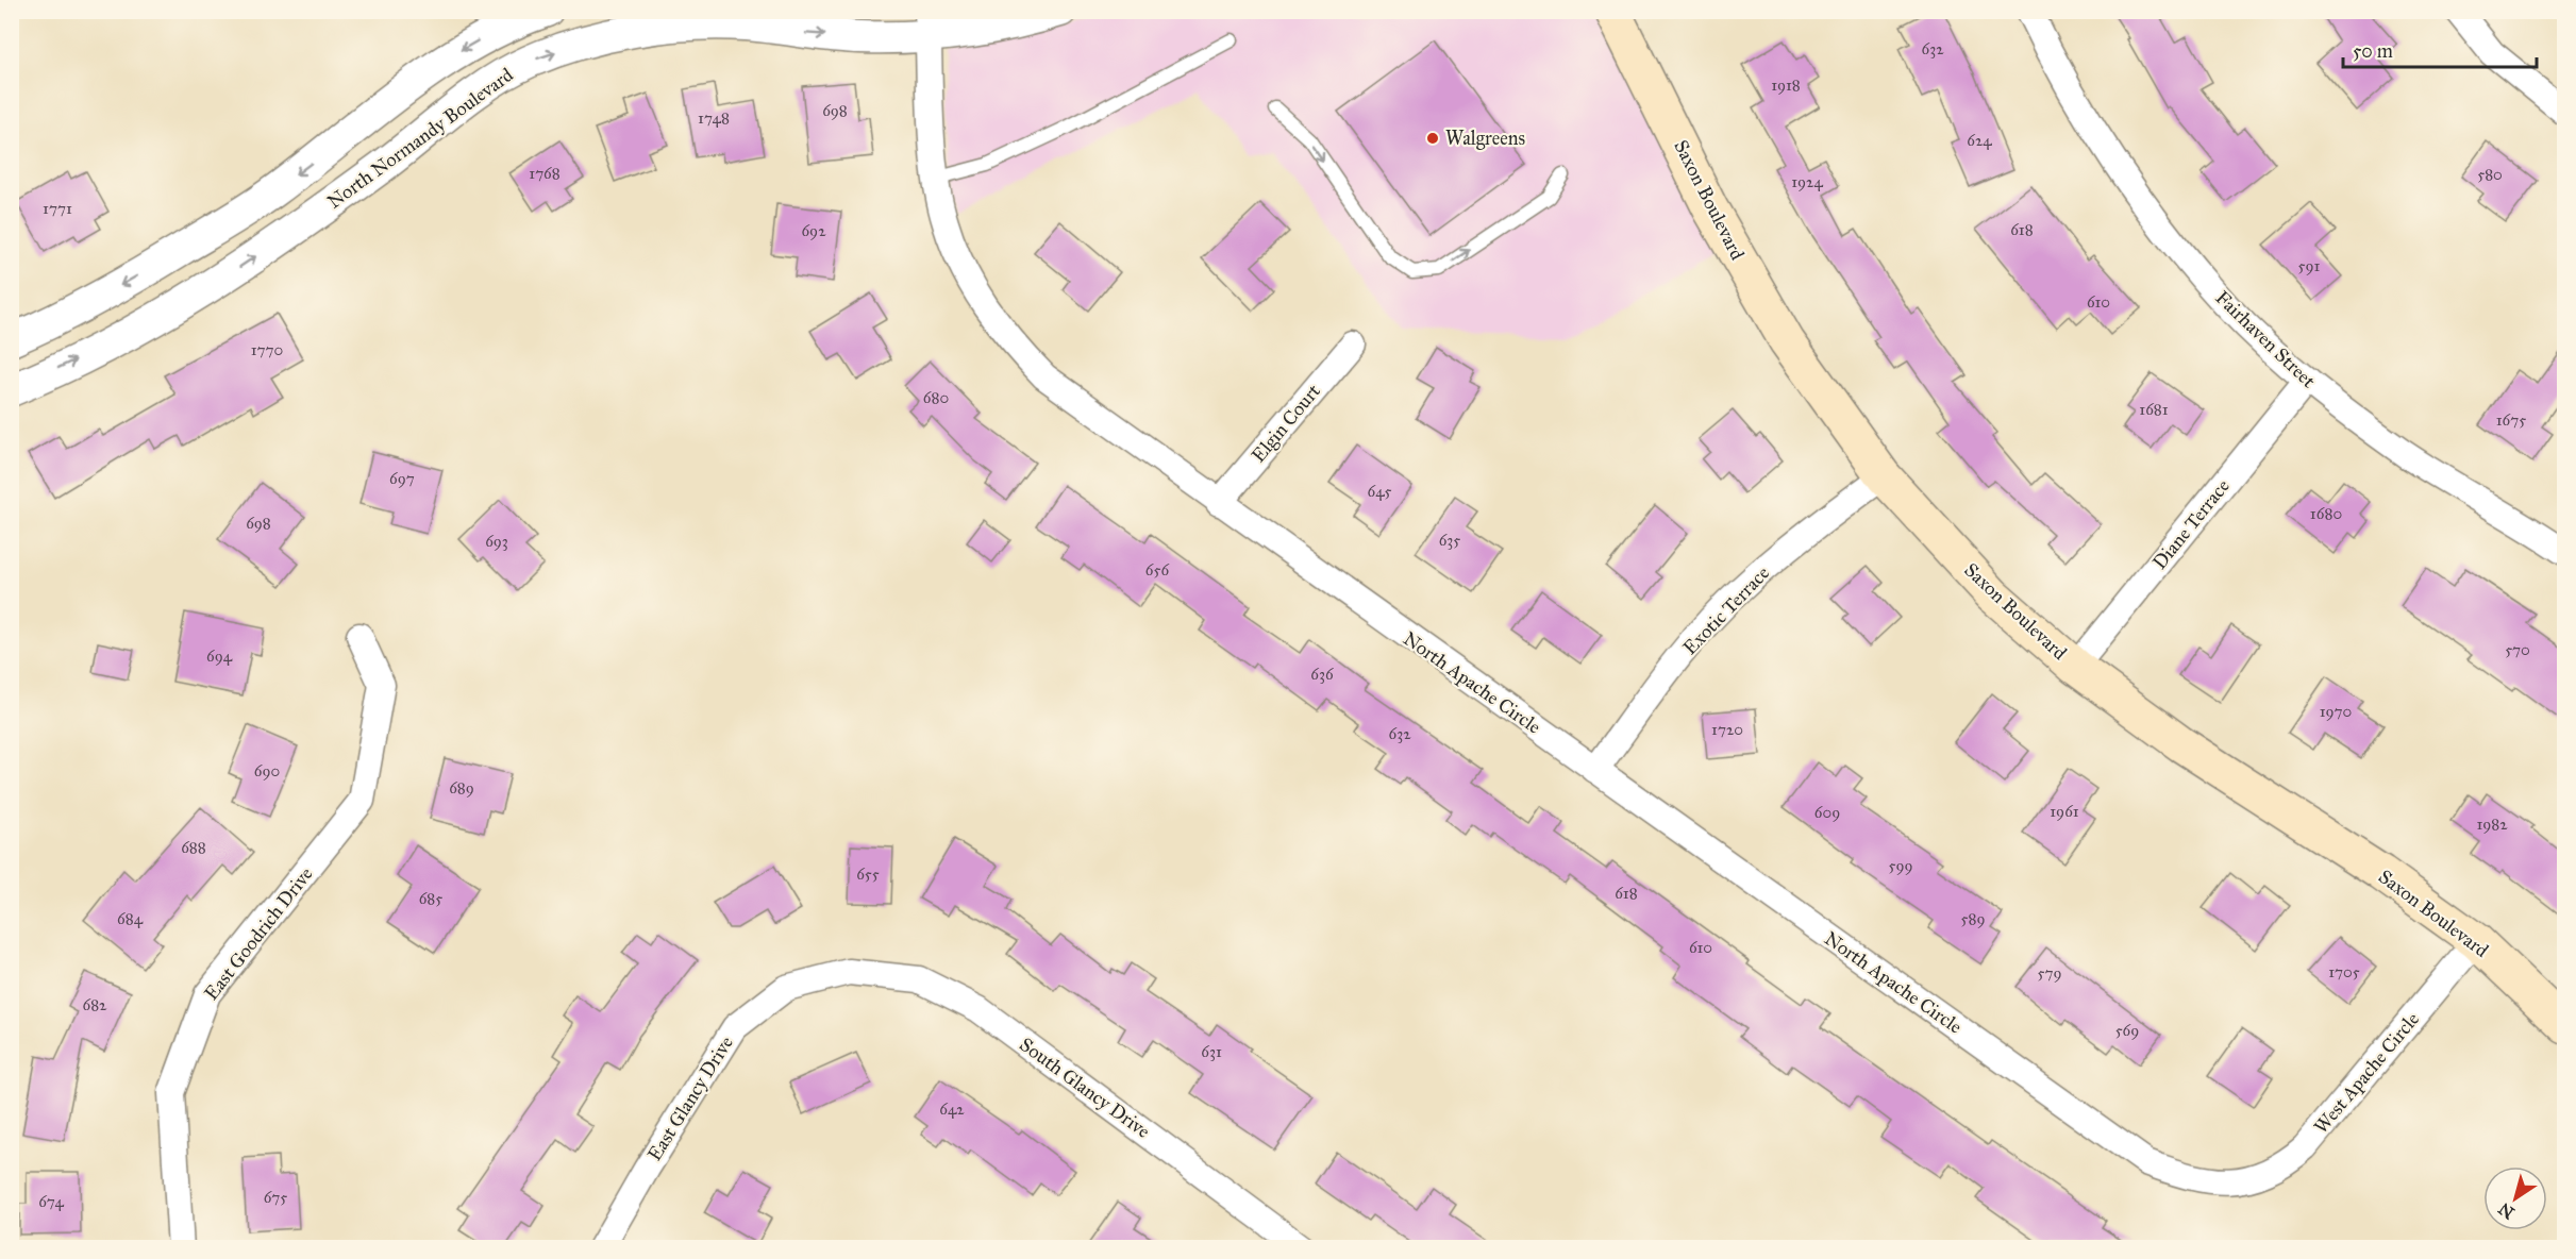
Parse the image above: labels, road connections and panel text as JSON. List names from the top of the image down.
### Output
{
  "streets": {
    "main road": ["Saxon Boulevard"],
    "street": [
      "North Normandy Boulevard",
      "Fairhaven Street",
      "Elgin Court",
      "Diane Terrace",
      "Exotic Terrace",
      "North Apache Circle",
      "East Goodrich Drive",
      "West Apache Circle",
      "South Glancy Drive",
      "East Glancy Drive"
    ]
  },
  "crossings": [
    ["North Normandy Boulevard", "North Apache Circle"],
    ["Saxon Boulevard", "Diane Terrace"],
    ["Saxon Boulevard", "Exotic Terrace"],
    ["Saxon Boulevard", "West Apache Circle"],
    ["Fairhaven Street", "Diane Terrace"],
    ["Elgin Court", "North Apache Circle"],
    ["Exotic Terrace", "North Apache Circle"],
    ["North Apache Circle", "West Apache Circle"],
    ["South Glancy Drive", "East Glancy Drive"]
  ],
  "places": ["Walgreens"],
  "house_numbers": [
    "632",
    "1918",
    "698",
    "1748",
    "624",
    "1768",
    "580",
    "1924",
    "1771",
    "618",
    "692",
    "591",
    "610",
    "1770",
    "680",
    "1681",
    "1675",
    "697",
    "645",
    "1680",
    "698",
    "635",
    "693",
    "656",
    "570",
    "694",
    "636",
    "1970",
    "1720",
    "632",
    "690",
    "689",
    "1961",
    "609",
    "1982",
    "688",
    "599",
    "655",
    "618",
    "685",
    "684",
    "589",
    "610",
    "1705",
    "579",
    "682",
    "569",
    "631",
    "642",
    "675",
    "674"
  ],
  "scale_bar": "50 m",
  "north": "bottom left"
}
